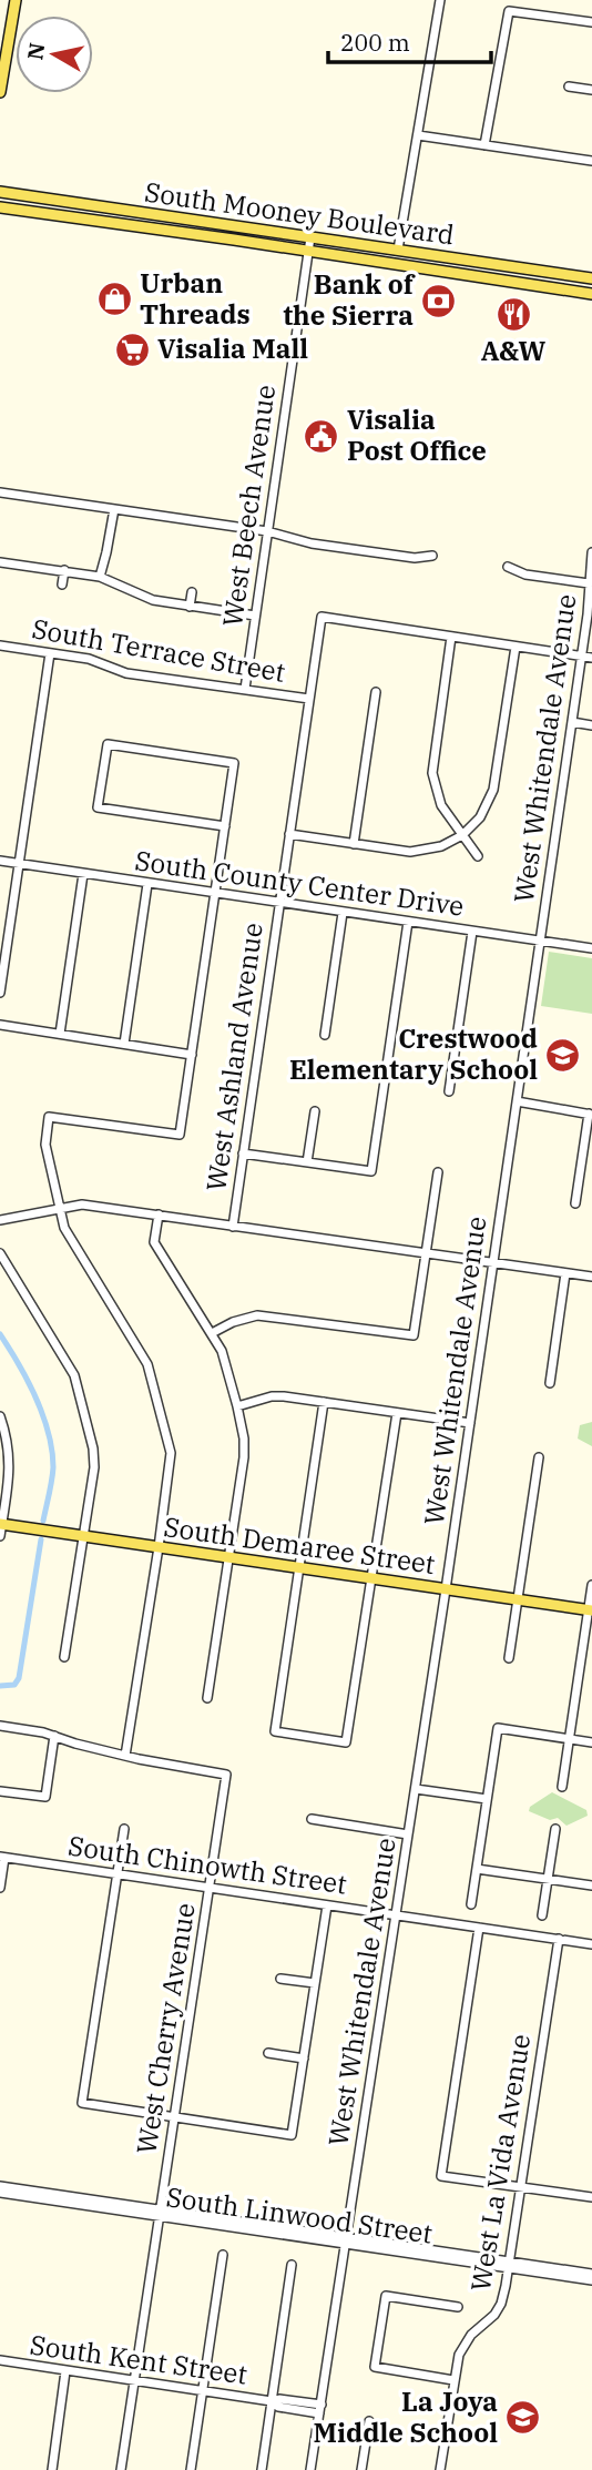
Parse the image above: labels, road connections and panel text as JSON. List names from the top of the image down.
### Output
{
  "streets": {
    "main road": ["South Mooney Boulevard", "South Demaree Street"],
    "street": [
      "West Beech Avenue",
      "South Terrace Street",
      "West Whitendale Avenue",
      "South County Center Drive",
      "West Ashland Avenue",
      "South Chinowth Street",
      "West Cherry Avenue",
      "West La Vida Avenue",
      "South Linwood Street",
      "South Kent Street"
    ]
  },
  "crossings": [
    ["South Mooney Boulevard", "West Beech Avenue"],
    ["West Beech Avenue", "South Terrace Street"],
    ["South Terrace Street", "West Ashland Avenue"],
    ["West Whitendale Avenue", "South County Center Drive"],
    ["West Whitendale Avenue", "South Demaree Street"],
    ["West Whitendale Avenue", "South Chinowth Street"],
    ["West Whitendale Avenue", "South Linwood Street"],
    ["West Whitendale Avenue", "South Kent Street"],
    ["South County Center Drive", "West Ashland Avenue"],
    ["South Chinowth Street", "West Cherry Avenue"],
    ["South Chinowth Street", "West La Vida Avenue"],
    ["West Cherry Avenue", "South Linwood Street"],
    ["West Cherry Avenue", "South Kent Street"],
    ["West La Vida Avenue", "South Linwood Street"]
  ],
  "places": {
    "shop": ["Urban Threads"],
    "bank": ["Bank of the Sierra"],
    "restaurant": ["A&W"],
    "supermarket": ["Visalia Mall"],
    "public building": ["Visalia Post Office"],
    "school or university": ["Crestwood Elementary School", "La Joya Middle School"]
  },
  "scale_bar": "200 m",
  "north": "left"
}
